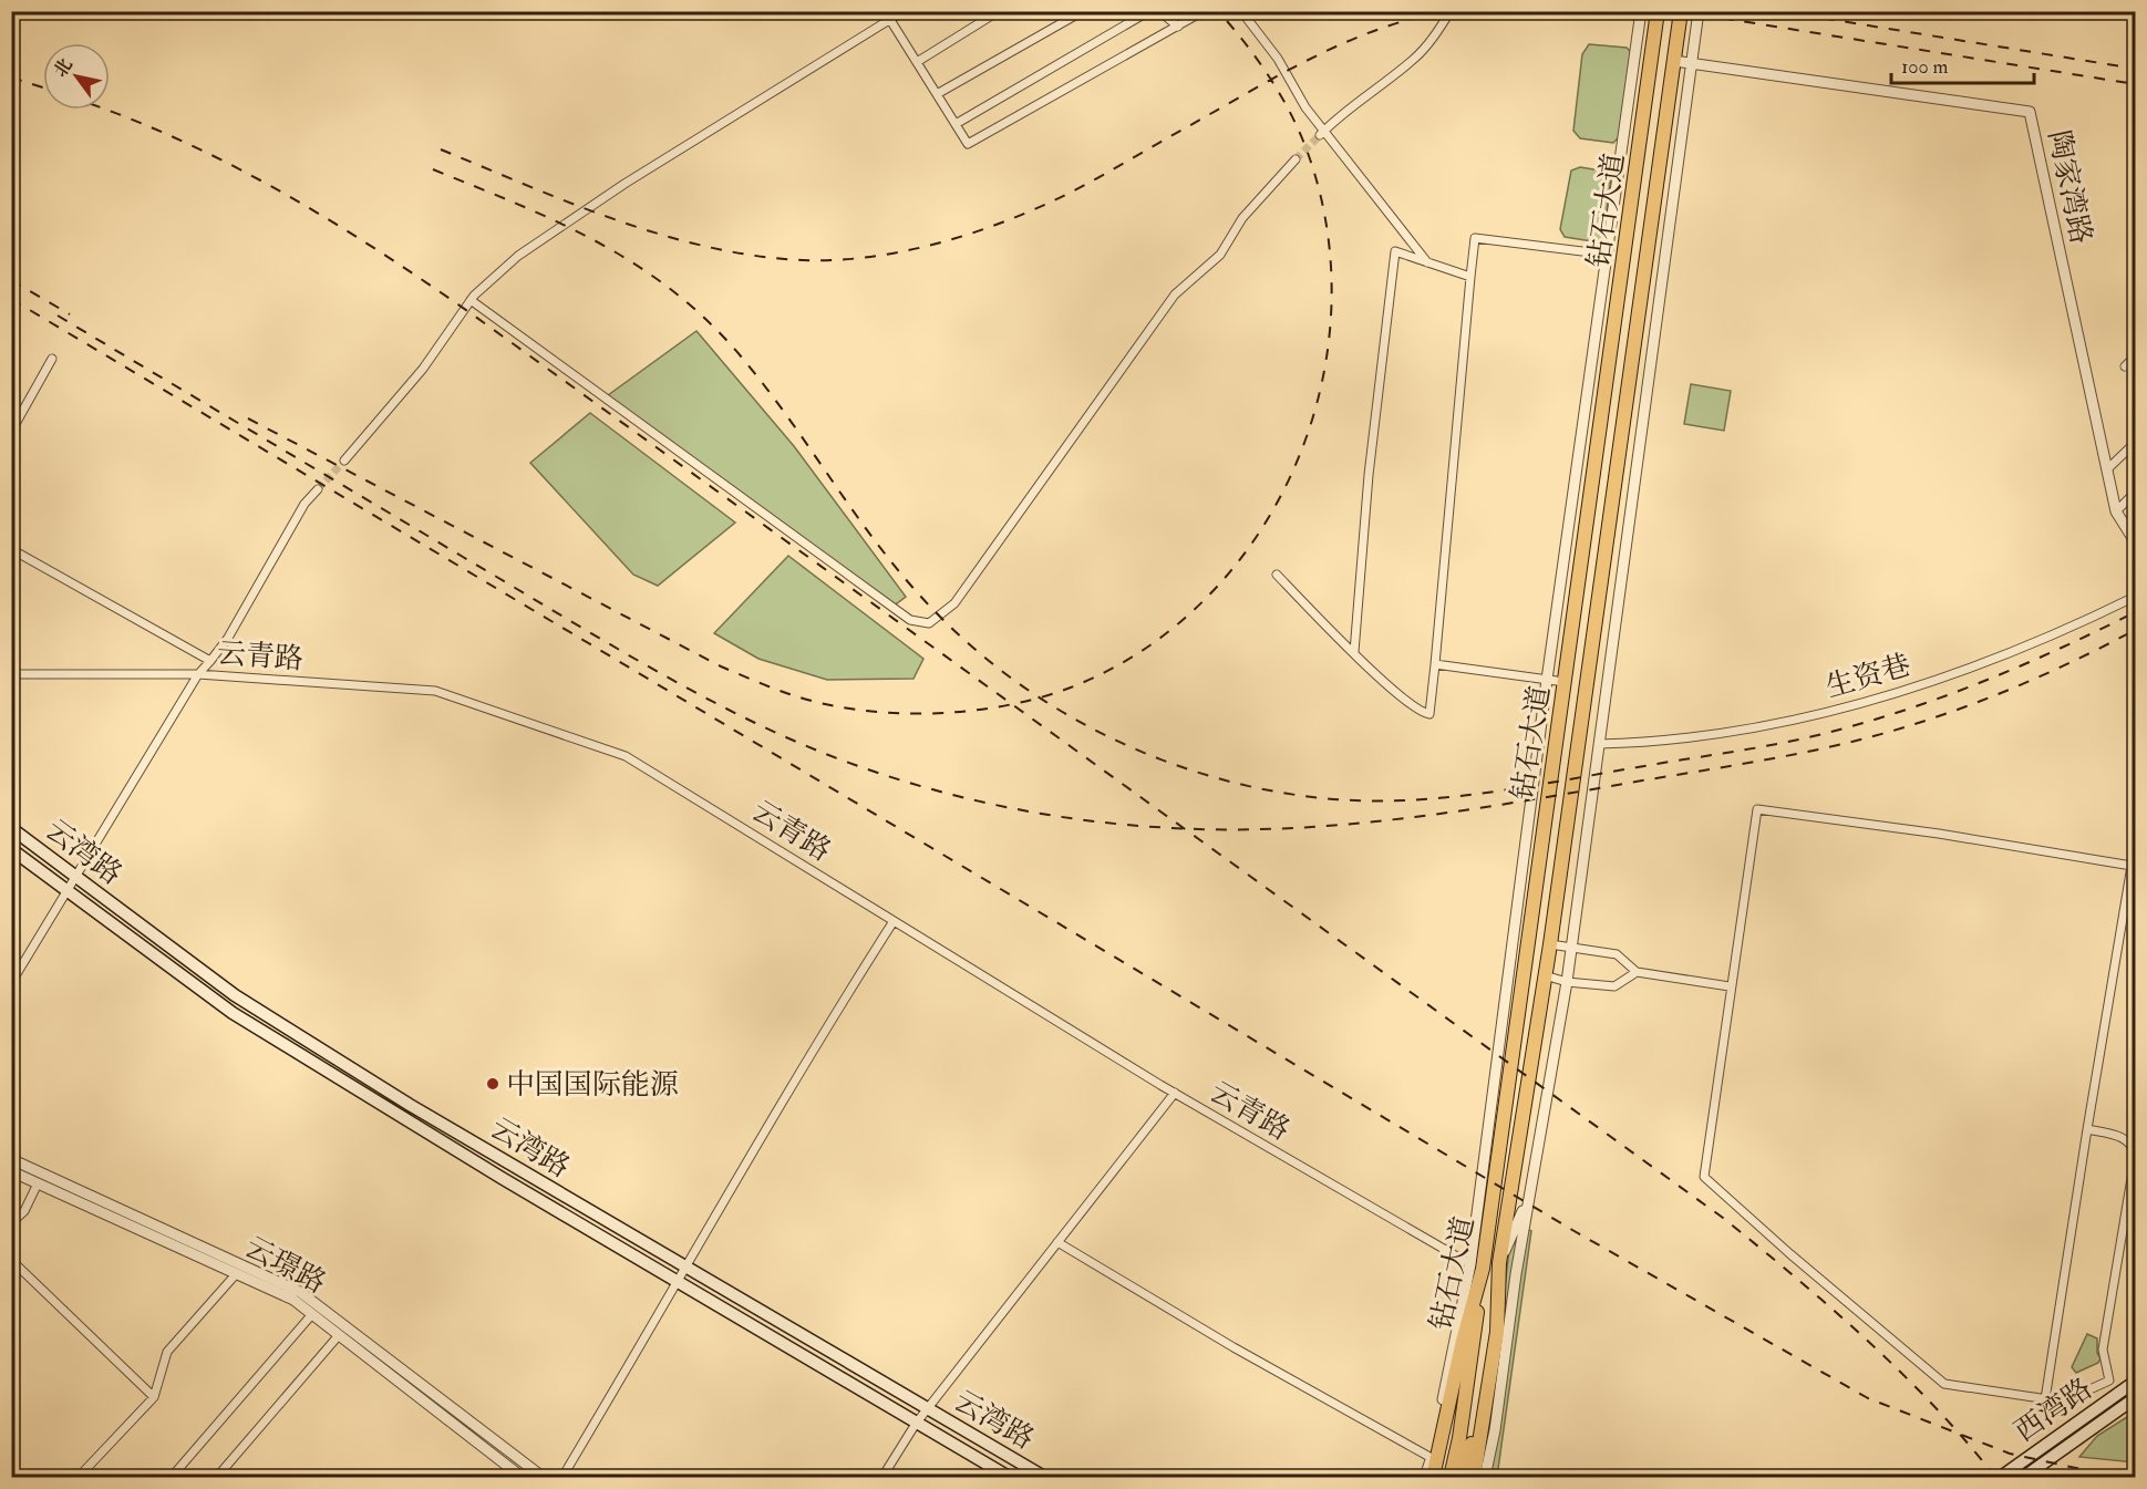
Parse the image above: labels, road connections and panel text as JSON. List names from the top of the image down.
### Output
{
  "streets": {
    "highway": ["钻石大道"],
    "main road": ["云湾路", "西湾路"],
    "street": [
      "陶家湾路",
      "云青路",
      "生资巷",
      "云璟路"
    ]
  },
  "crossings": [
    ["陶家湾路", "钻石大道"],
    ["钻石大道", "云青路"]
  ],
  "places": ["中国国际能源"],
  "scale_bar": "100 m",
  "north": "top left"
}
